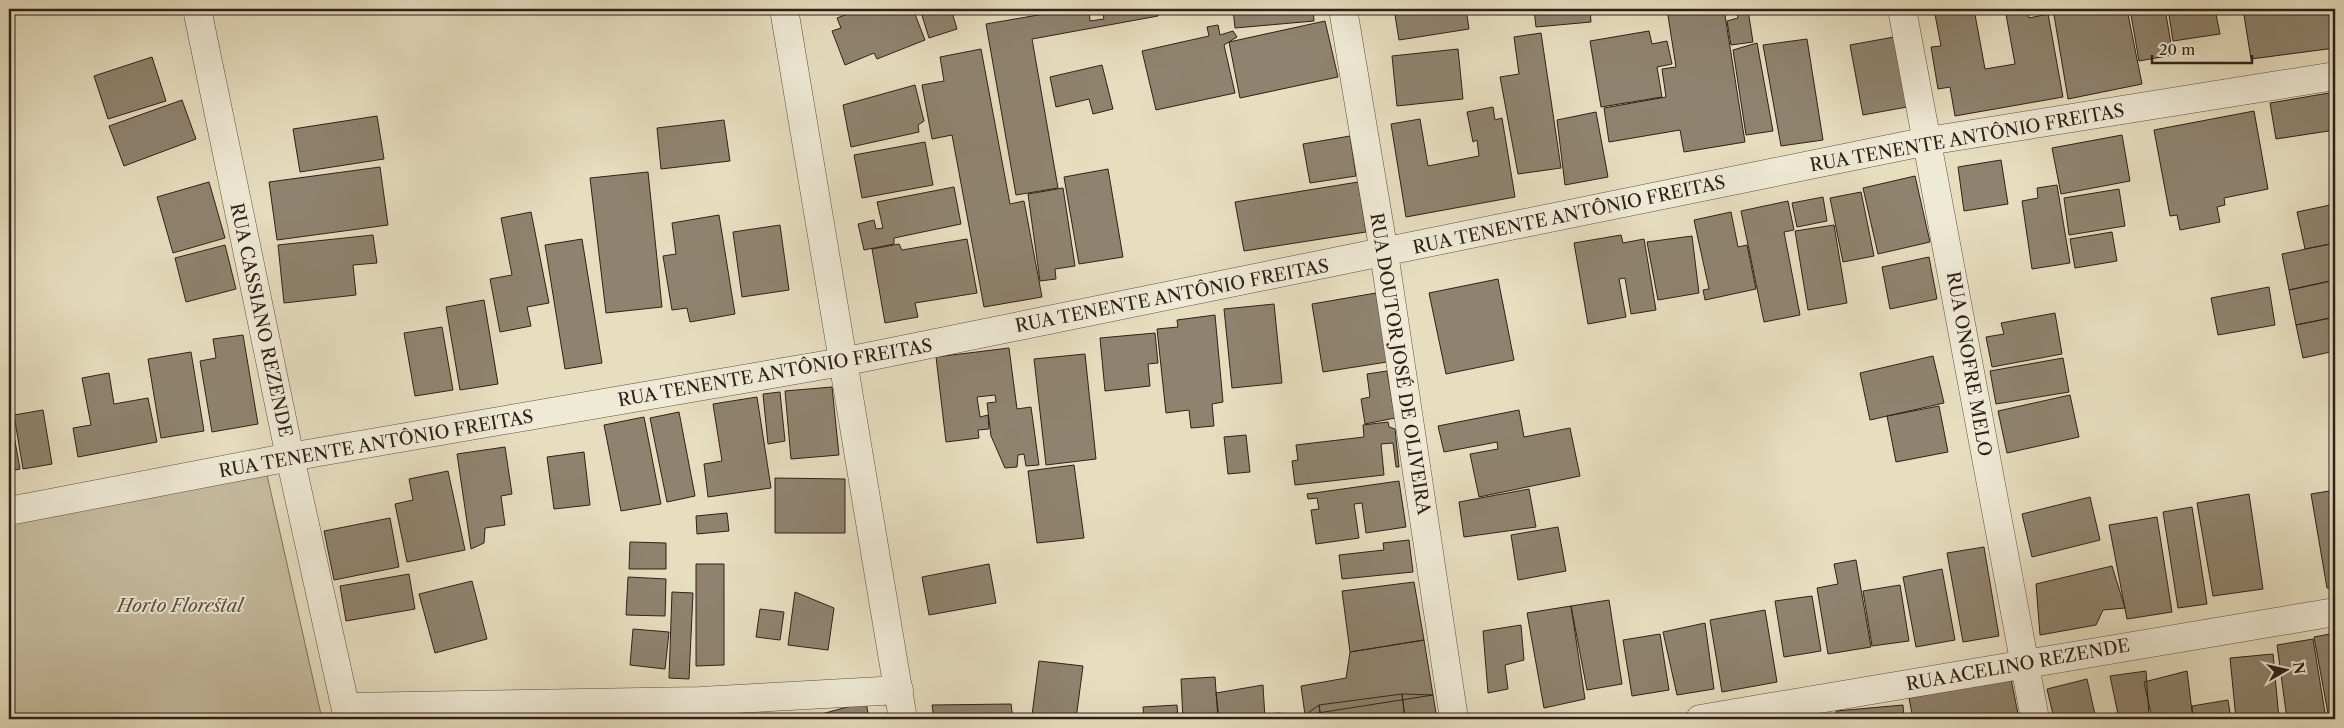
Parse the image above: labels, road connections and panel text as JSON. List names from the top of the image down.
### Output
{
  "streets": {
    "street": [
      "RUA TENENTE ANTÔNIO FREITAS",
      "RUA CASSIANO REZENDE",
      "RUA DOUTOR JOSÉ DE OLIVEIRA",
      "RUA ONOFRE MELO",
      "RUA ACELINO REZENDE"
    ]
  },
  "crossings": [
    ["RUA TENENTE ANTÔNIO FREITAS", "RUA CASSIANO REZENDE"],
    ["RUA TENENTE ANTÔNIO FREITAS", "RUA DOUTOR JOSÉ DE OLIVEIRA"],
    ["RUA TENENTE ANTÔNIO FREITAS", "RUA ONOFRE MELO"],
    ["RUA ONOFRE MELO", "RUA ACELINO REZENDE"]
  ],
  "parks": ["Horto Florestal"],
  "scale_bar": "20 m",
  "north": "right"
}
